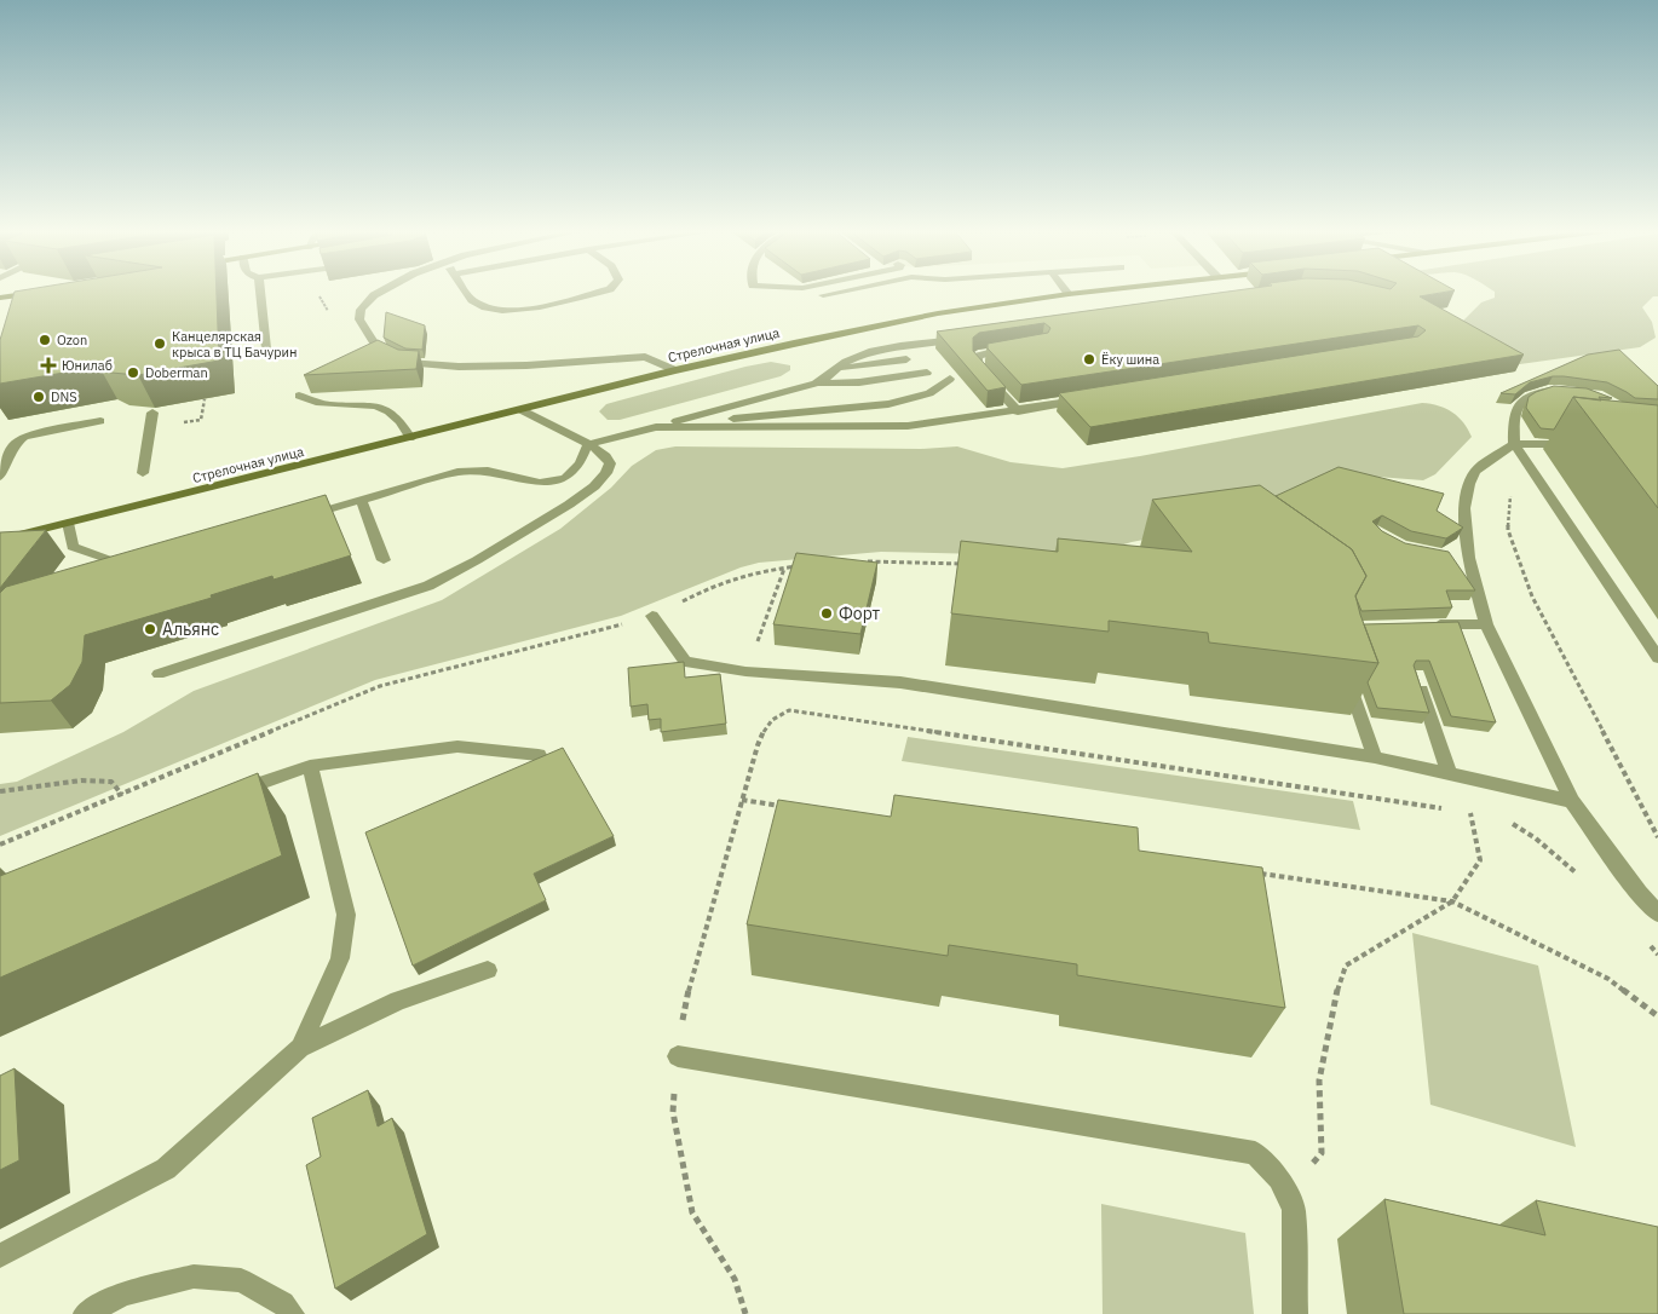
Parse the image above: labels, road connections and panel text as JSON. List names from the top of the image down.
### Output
{
  "streets": {
    "main road": ["Стрелочная улица"]
  },
  "places": {
    "other": [
      "Ozon",
      "Канцелярская крыса в ТЦ Бачурин",
      "Ёку шина",
      "Doberman",
      "DNS",
      "Форт",
      "Альянс"
    ],
    "health": ["Юнилаб"]
  }
}
